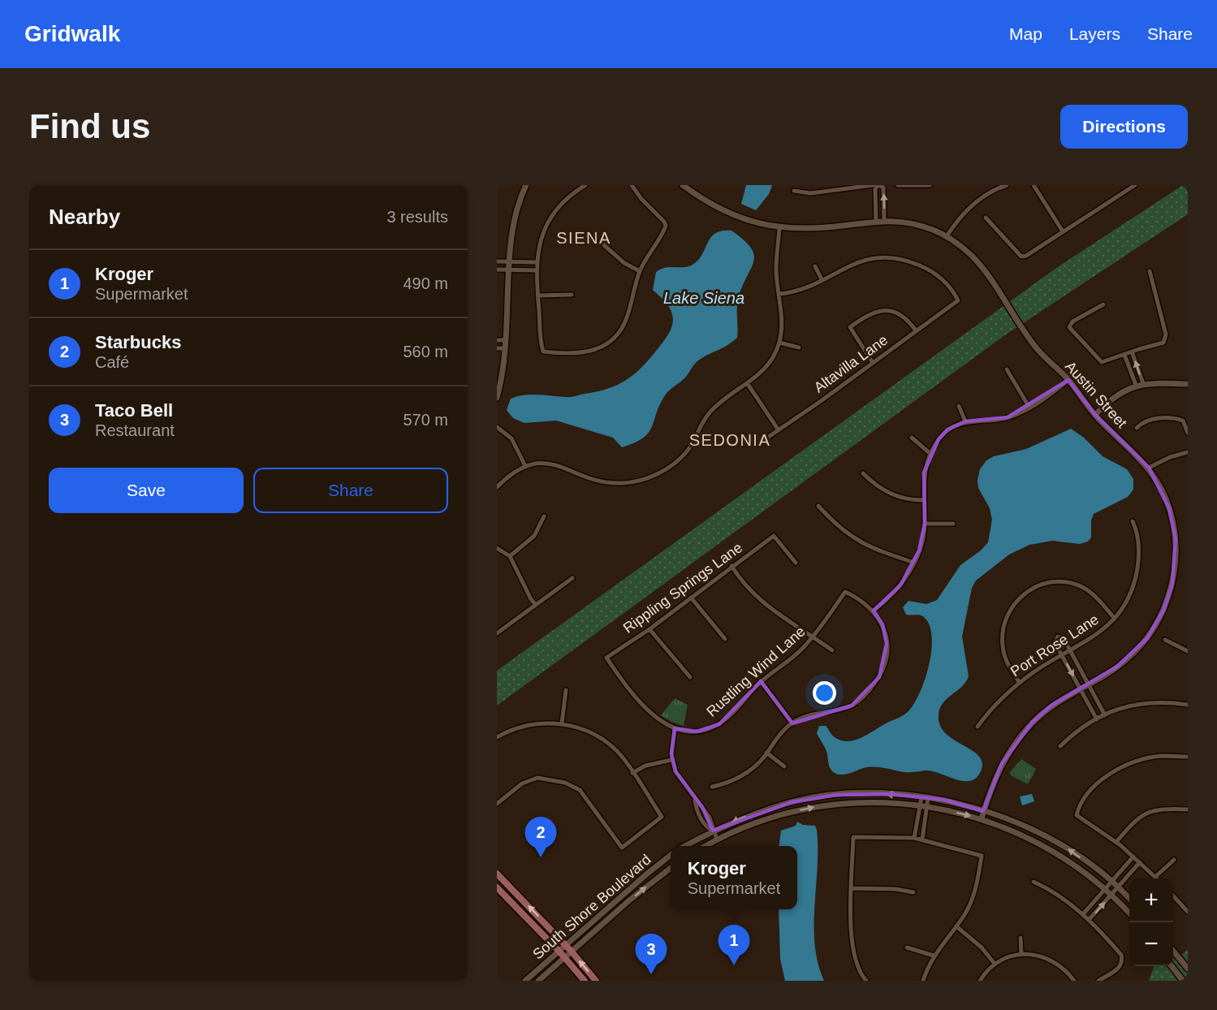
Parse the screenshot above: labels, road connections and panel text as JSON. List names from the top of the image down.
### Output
{
  "streets": {
    "street": [
      "Altavilla Lane",
      "Austin Street",
      "Rippling Springs Lane",
      "Port Rose Lane",
      "Rustling Wind Lane",
      "South Shore Boulevard"
    ]
  },
  "crossings": [
    ["Rippling Springs Lane", "Rustling Wind Lane"]
  ],
  "districts": ["SIENA", "SEDONIA"],
  "water": ["Lake Siena"],
  "page": {
    "header": "Gridwalk",
    "nav": ["Map", "Layers", "Share"],
    "buttons": [
      "Directions",
      ["Save", "Share"]
    ],
    "title": "Find us",
    "heading": ["Nearby", "3 results"],
    "list": [
      {
        "mark": "1",
        "name": "Kroger",
        "note": "Supermarket",
        "value": "490 m"
      },
      {
        "mark": "2",
        "name": "Starbucks",
        "note": "Café",
        "value": "560 m"
      },
      {
        "mark": "3",
        "name": "Taco Bell",
        "note": "Restaurant",
        "value": "570 m"
      }
    ],
    "pins": ["2", "1", "3"],
    "popup": ["Kroger", "Supermarket"],
    "map_buttons": ["+", "−"]
  }
}
